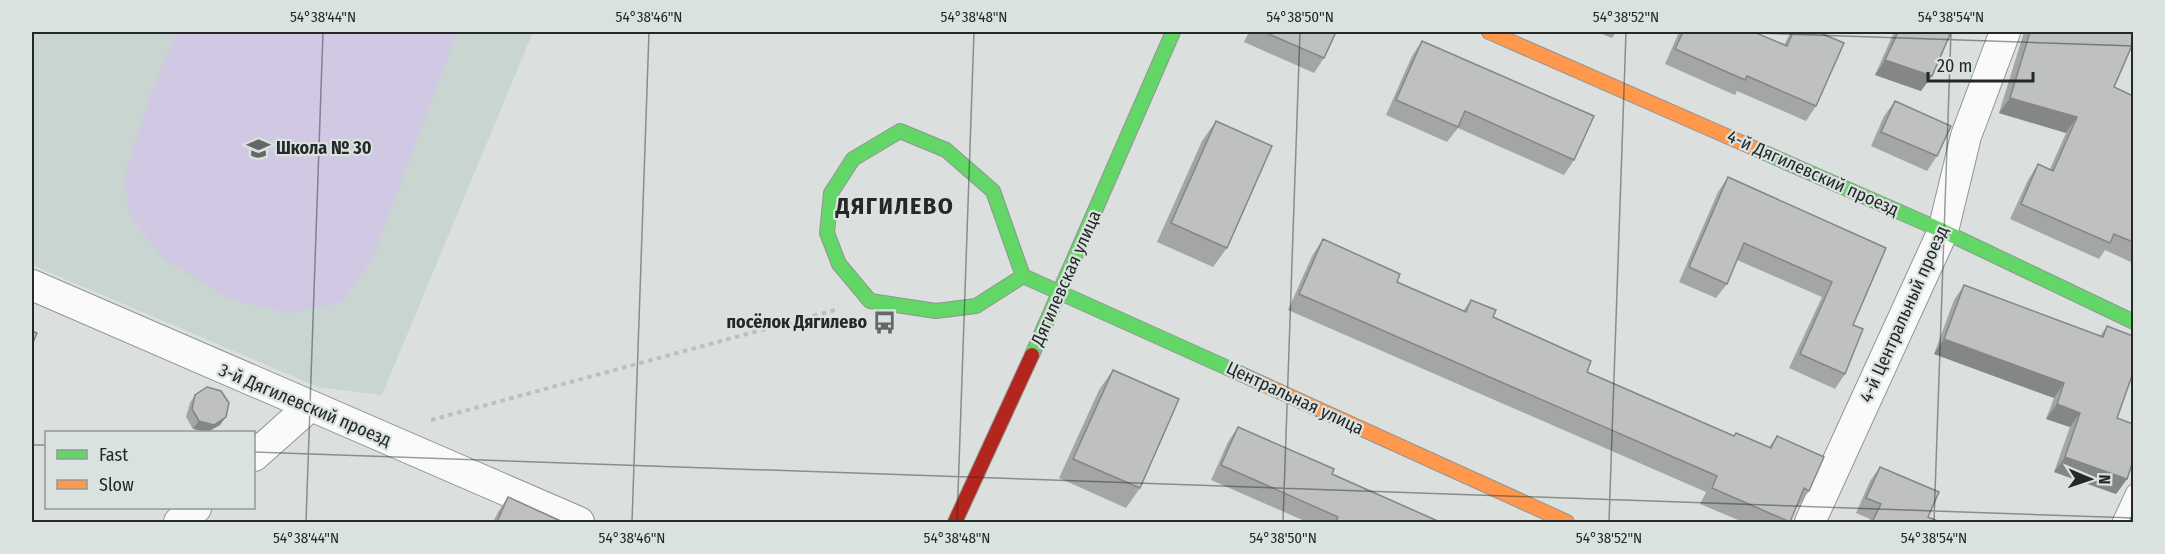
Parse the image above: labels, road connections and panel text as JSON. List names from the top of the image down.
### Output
{
  "streets": {
    "street": [
      "4-й Дягилевский проезд",
      "Дягилевская улица",
      "4-й Центральный проезд",
      "Центральная улица",
      "3-й Дягилевский проезд"
    ]
  },
  "crossings": [
    ["4-й Дягилевский проезд", "4-й Центральный проезд"],
    ["Дягилевская улица", "Центральная улица"]
  ],
  "districts": ["ДЯГИЛЕВО"],
  "places": {
    "school or university": ["Школа № 30"],
    "bus stop": ["посёлок Дягилево"]
  },
  "legend": ["Fast", "Slow"],
  "scale_bar": "20 m",
  "north": "right",
  "coordinates": [
    "54°38'44\"N",
    "54°38'46\"N",
    "54°38'48\"N",
    "54°38'50\"N",
    "54°38'52\"N",
    "54°38'54\"N"
  ]
}
